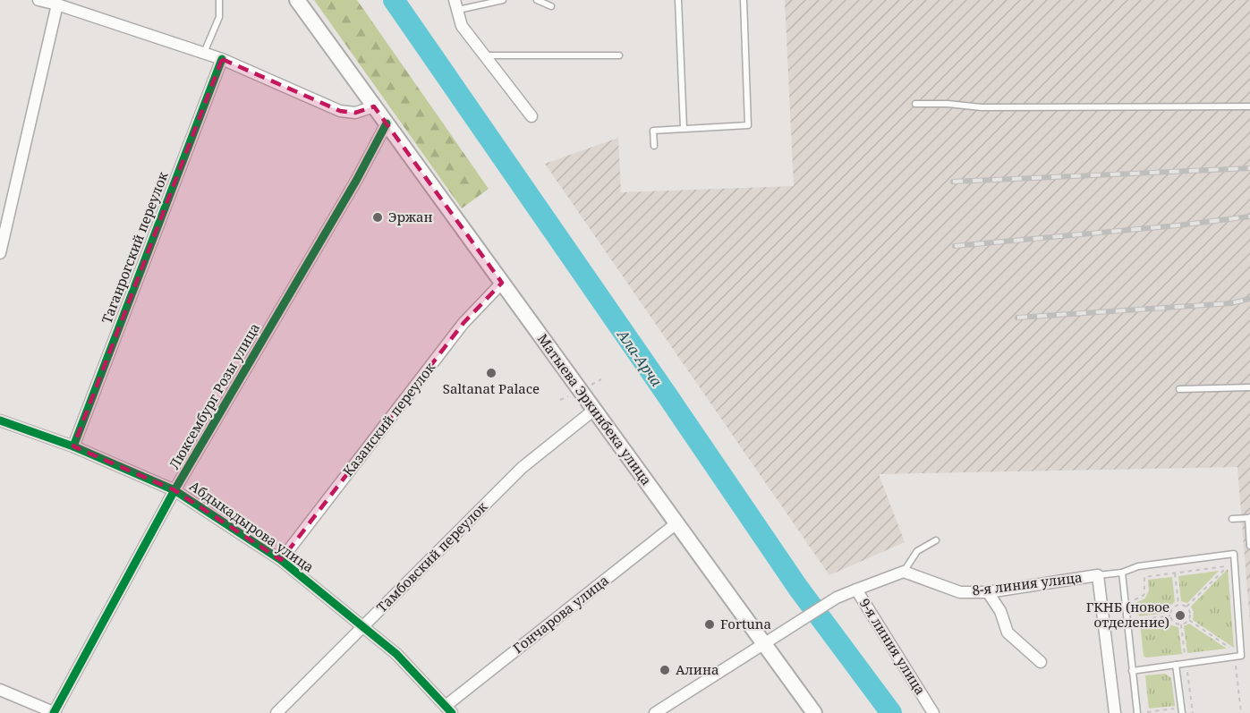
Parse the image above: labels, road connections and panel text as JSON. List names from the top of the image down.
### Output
{
  "streets": {
    "main road": ["Матыева Эркинбека улица"],
    "street": [
      "Таганрогский переулок",
      "Люксембург Розы улица",
      "Казанский переулок",
      "Абдыкадырова улица",
      "Тамбовский переулок",
      "8-я линия улица",
      "Гончарова улица",
      "9-я линия улица"
    ]
  },
  "crossings": [
    ["Таганрогский переулок", "Абдыкадырова улица"],
    ["Люксембург Розы улица", "Матыева Эркинбека улица"],
    ["Люксембург Розы улица", "Абдыкадырова улица"],
    ["Матыева Эркинбека улица", "Казанский переулок"],
    ["Матыева Эркинбека улица", "Тамбовский переулок"],
    ["Матыева Эркинбека улица", "Гончарова улица"],
    ["Матыева Эркинбека улица", "9-я линия улица"],
    ["Казанский переулок", "Абдыкадырова улица"],
    ["Абдыкадырова улица", "Тамбовский переулок"],
    ["Абдыкадырова улица", "Гончарова улица"]
  ],
  "water": ["Ала-Арча"],
  "places": [
    "Эржан",
    "Saltanat Palace",
    "ГКНБ (новое отделение)",
    "Fortuna",
    "Алина"
  ]
}
